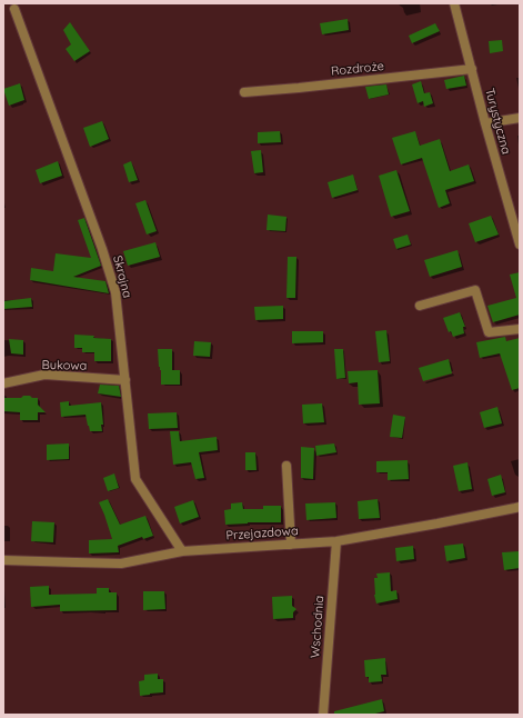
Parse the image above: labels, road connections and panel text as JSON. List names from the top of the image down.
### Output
{
  "streets": {
    "street": [
      "Rozdroże",
      "Turystyczna",
      "Skrajna",
      "Bukowa",
      "Przejazdowa",
      "Wschodnia"
    ]
  },
  "crossings": [
    ["Rozdroże", "Turystyczna"],
    ["Skrajna", "Bukowa"],
    ["Skrajna", "Przejazdowa"],
    ["Przejazdowa", "Wschodnia"]
  ]
}
